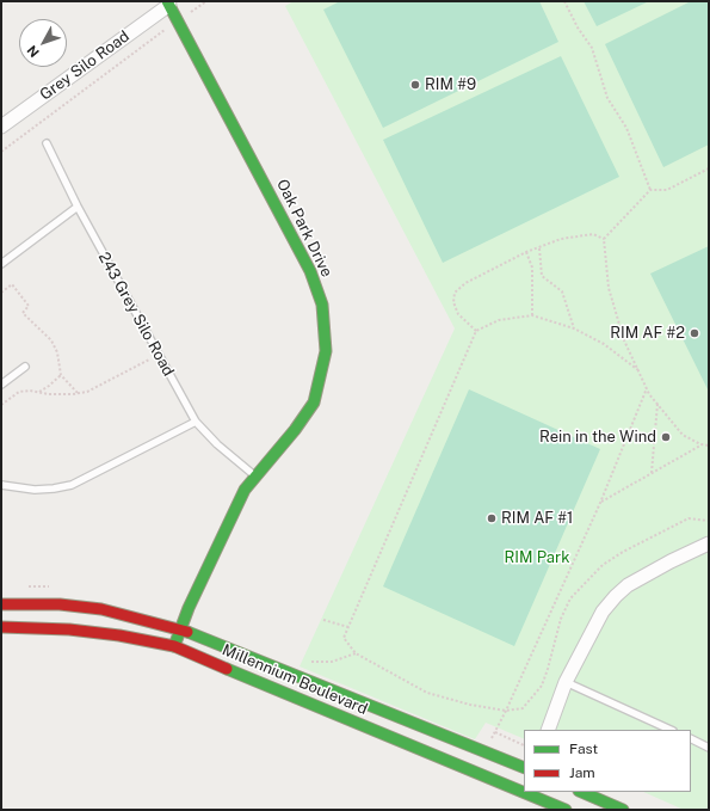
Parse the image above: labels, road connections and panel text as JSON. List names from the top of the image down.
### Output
{
  "streets": {
    "street": ["Grey Silo Road", "Oak Park Drive", "Millennium Boulevard"],
    "lane": ["243 Grey Silo Road"]
  },
  "crossings": [
    ["Grey Silo Road", "Oak Park Drive"],
    ["Oak Park Drive", "243 Grey Silo Road"],
    ["Oak Park Drive", "Millennium Boulevard"]
  ],
  "parks": ["RIM Park"],
  "places": [
    "RIM #9",
    "RIM AF #2",
    "Rein in the Wind",
    "RIM AF #1"
  ],
  "legend": ["Fast", "Jam"],
  "north": "bottom left"
}
